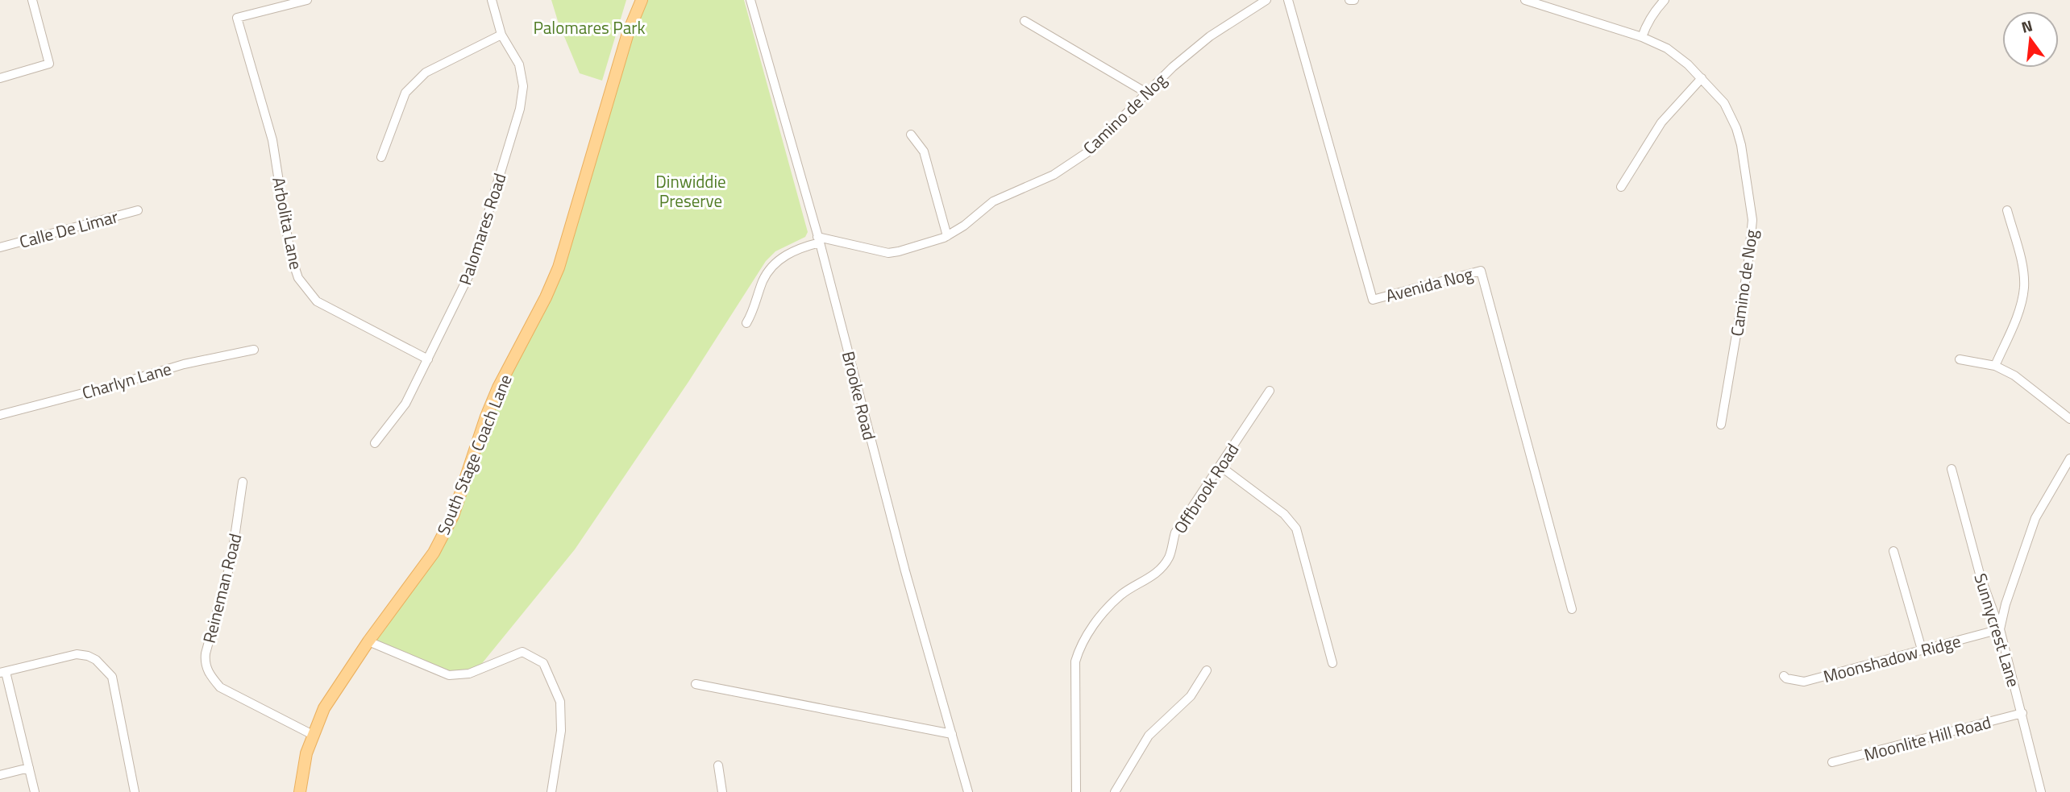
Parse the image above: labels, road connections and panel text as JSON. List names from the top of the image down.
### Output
{
  "streets": {
    "main road": ["South Stage Coach Lane"],
    "street": [
      "Camino de Nog",
      "Arbolita Lane",
      "Calle De Limar",
      "Palomares Road",
      "Avenida Nog",
      "Charlyn Lane",
      "Brooke Road",
      "Offbrook Road",
      "Reineman Road",
      "Sunnycrest Lane",
      "Moonshadow Ridge",
      "Moonlite Hill Road"
    ]
  },
  "crossings": [
    ["Camino de Nog", "Brooke Road"],
    ["Arbolita Lane", "Palomares Road"],
    ["South Stage Coach Lane", "Reineman Road"],
    ["Sunnycrest Lane", "Moonshadow Ridge"],
    ["Sunnycrest Lane", "Moonlite Hill Road"]
  ],
  "parks": ["Palomares Park", "Dinwiddie Preserve"],
  "north": "top"
}
